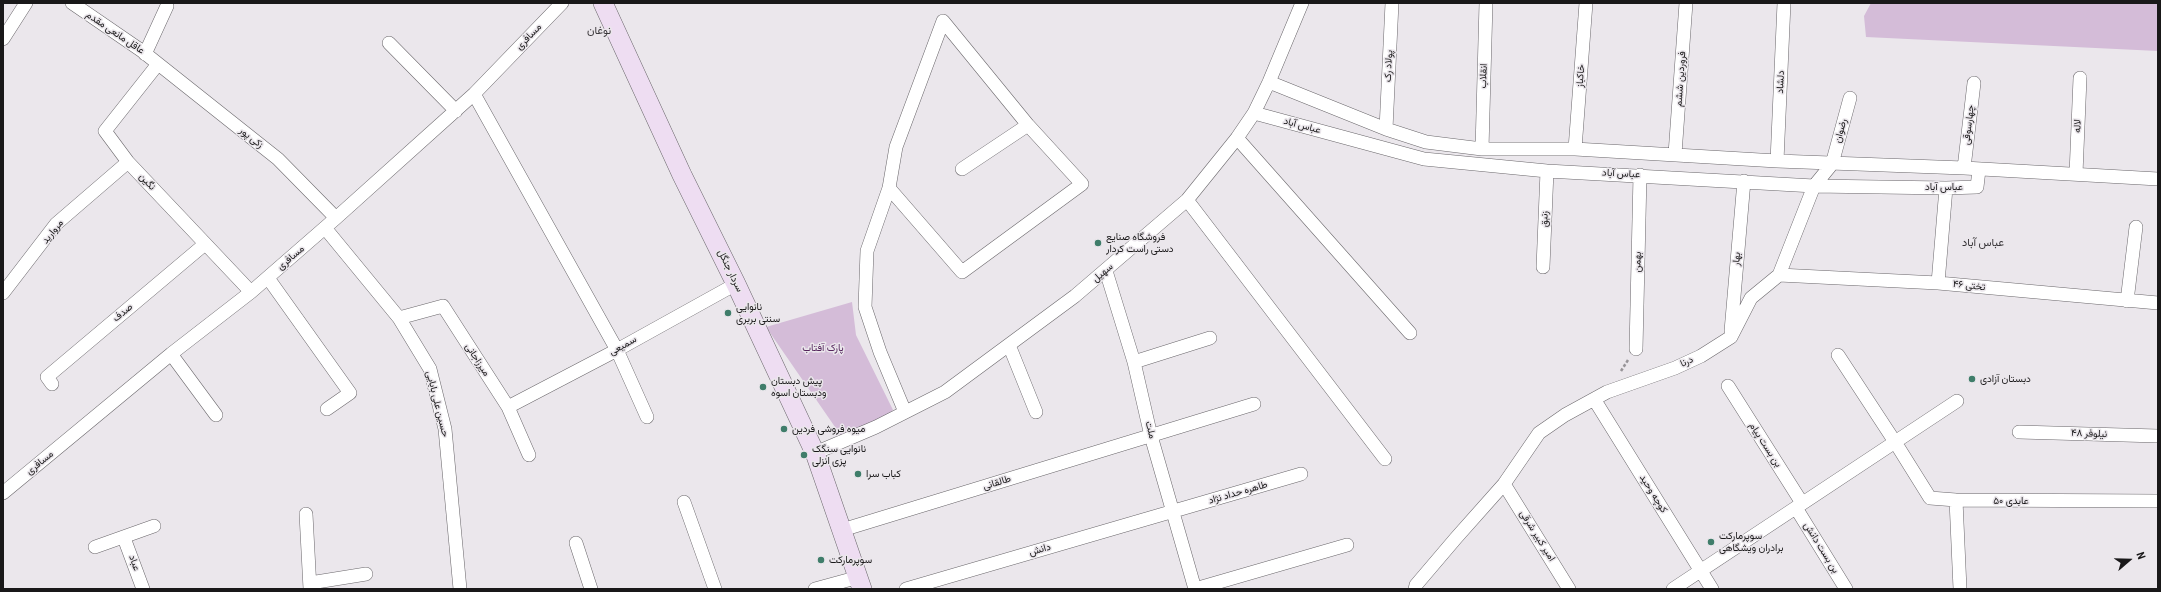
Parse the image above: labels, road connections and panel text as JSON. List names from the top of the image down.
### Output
{
  "streets": {
    "main road": ["سردار جنگل"],
    "street": [
      "عاقل مانعی مقدم",
      "مسافری",
      "پولاد رک",
      "انقلاب",
      "خاکباز",
      "فروردین ششم",
      "دلشاد",
      "چهارسوقی",
      "عباس آباد",
      "لاله",
      "رضوان",
      "زکی پور",
      "نگین",
      "زنبق",
      "مروارید",
      "بهار",
      "بهمن",
      "سهیل",
      "تختی ۴۶",
      "صدف",
      "سمیعی",
      "میرزاجانی",
      "درنا",
      "حسین علی بابایی",
      "ملت",
      "نیلوفر ۴۸",
      "بن بست پیام",
      "طالقانی",
      "طاهره حداد نژاد",
      "کوچه وحید",
      "عابدی ۵۰",
      "امیر کبیر شرقی",
      "بن بست دانش",
      "دانش",
      "عباد"
    ]
  },
  "crossings": [
    ["عاقل مانعی مقدم", "زکی پور"],
    ["عاقل مانعی مقدم", "نگین"],
    ["مسافری", "زکی پور"],
    ["مسافری", "نگین"],
    ["مسافری", "حسین علی بابایی"],
    ["پولاد رک", "عباس آباد"],
    ["انقلاب", "عباس آباد"],
    ["خاکباز", "عباس آباد"],
    ["فروردین ششم", "عباس آباد"],
    ["دلشاد", "عباس آباد"],
    ["چهارسوقی", "عباس آباد"],
    ["عباس آباد", "لاله"],
    ["عباس آباد", "رضوان"],
    ["عباس آباد", "زنبق"],
    ["عباس آباد", "بهار"],
    ["عباس آباد", "بهمن"],
    ["عباس آباد", "سهیل"],
    ["زکی پور", "نگین"],
    ["نگین", "مروارید"],
    ["نگین", "صدف"],
    ["بهار", "درنا"],
    ["سردار جنگل", "سهیل"],
    ["سردار جنگل", "سمیعی"],
    ["سردار جنگل", "طالقانی"],
    ["سهیل", "ملت"],
    ["سمیعی", "میرزاجانی"],
    ["میرزاجانی", "حسین علی بابایی"],
    ["درنا", "کوچه وحید"],
    ["درنا", "امیر کبیر شرقی"],
    ["ملت", "طالقانی"],
    ["ملت", "طاهره حداد نژاد"],
    ["ملت", "دانش"],
    ["بن بست پیام", "بن بست دانش"],
    ["طاهره حداد نژاد", "دانش"]
  ],
  "districts": ["نوغان", "عباس آباد"],
  "parks": ["پارک آفتاب"],
  "places": [
    "فروشگاه صنایع دستی راست کردار",
    "نانوایی سنتی بربری",
    "دبستان آزادی",
    "پیش دبستان ودبستان اسوه",
    "میوه فروشی فردین",
    "نانوایی سنگک پزی انزلی",
    "کباب سرا",
    "سوپرمارکت برادران ویشگاهی",
    "سوپرمارکت"
  ],
  "north": "right"
}
